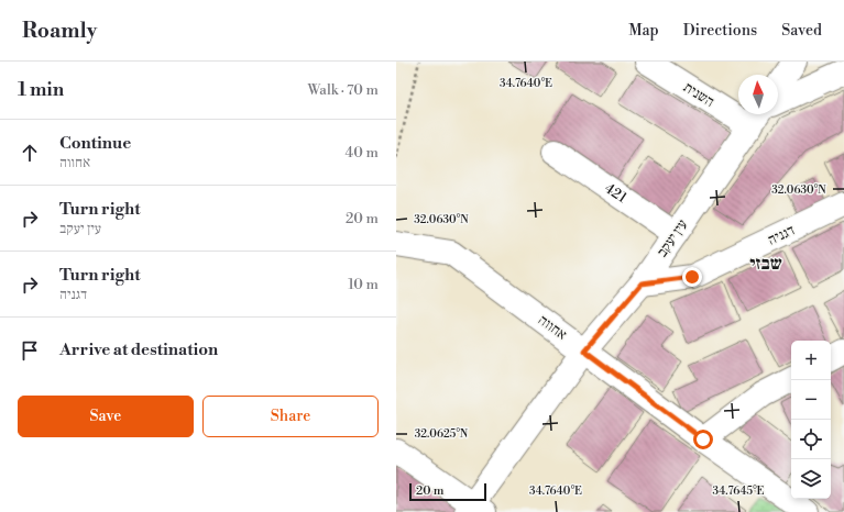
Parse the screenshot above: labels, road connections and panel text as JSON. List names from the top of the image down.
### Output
{
  "streets": {
    "street": [
      "השנית",
      "421",
      "דגניה",
      "עין יעקב",
      "אחווה"
    ]
  },
  "crossings": [
    ["421", "עין יעקב"],
    ["דגניה", "עין יעקב"],
    ["עין יעקב", "אחווה"]
  ],
  "districts": ["שבזי"],
  "scale_bar": "20 m",
  "north": "top",
  "page": {
    "header": "Roamly",
    "nav": ["Map", "Directions", "Saved"],
    "heading": ["1 min", "Walk · 70 m"],
    "list": [
      ["Continue", "אחווה", "40 m"],
      ["Turn right", "עין יעקב", "20 m"],
      ["Turn right", "דגניה", "10 m"],
      "Arrive at destination"
    ],
    "map_buttons": ["+", "−"],
    "buttons": ["Save", "Share"],
    "scale": "20 m"
  },
  "coordinates": [
    "34.7640°E",
    "32.0630°N",
    "32.0625°N",
    "34.7645°E"
  ]
}
